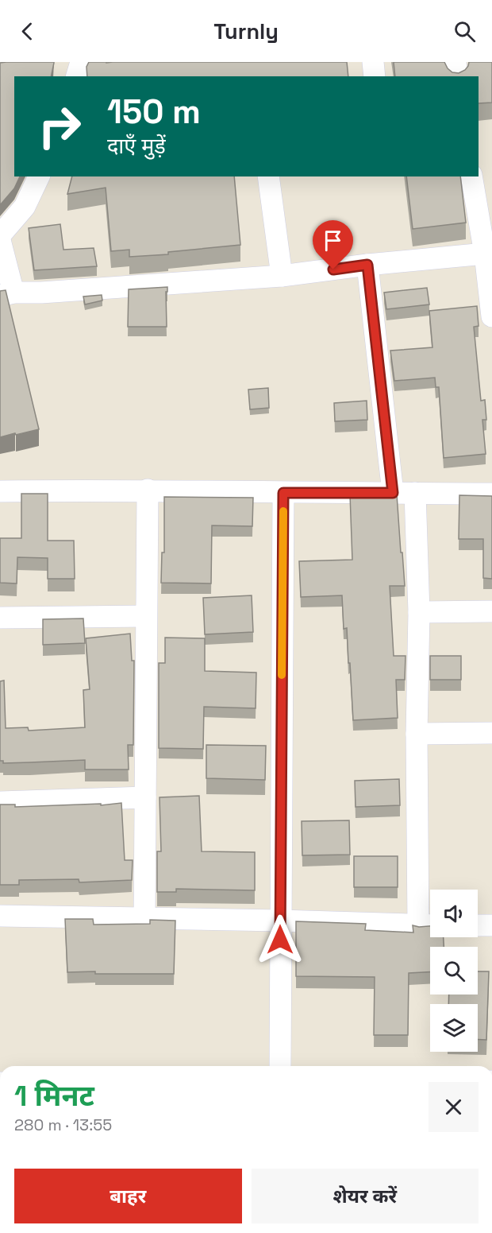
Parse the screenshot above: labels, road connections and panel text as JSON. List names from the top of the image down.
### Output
{
  "page": {
    "header": "Turnly",
    "turn": ["150 m", "दाएँ मुड़ें"],
    "heading": ["1 मिनट", "280 m · 13:55"],
    "buttons": ["बाहर", "शेयर करें"]
  }
}
